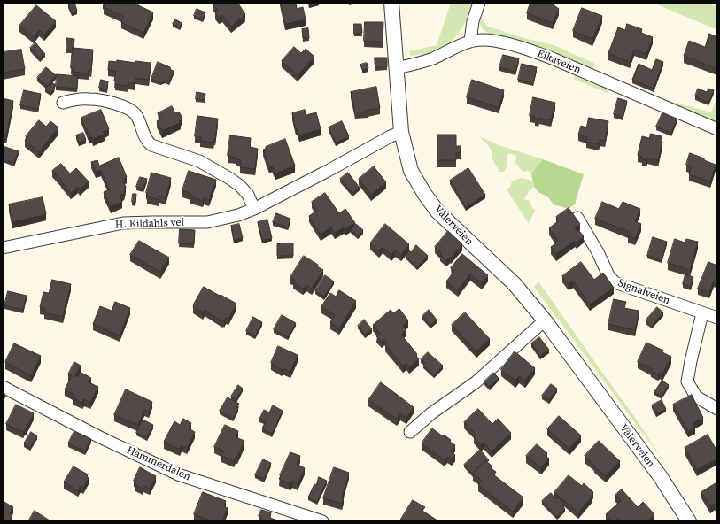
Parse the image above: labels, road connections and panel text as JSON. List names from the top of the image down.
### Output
{
  "streets": {
    "street": [
      "Eikaveien",
      "H. Kildahls vei",
      "Vålerveien",
      "Signalveien",
      "Hammerdalen"
    ]
  },
  "crossings": [
    ["Eikaveien", "Vålerveien"],
    ["H. Kildahls vei", "Vålerveien"]
  ]
}
